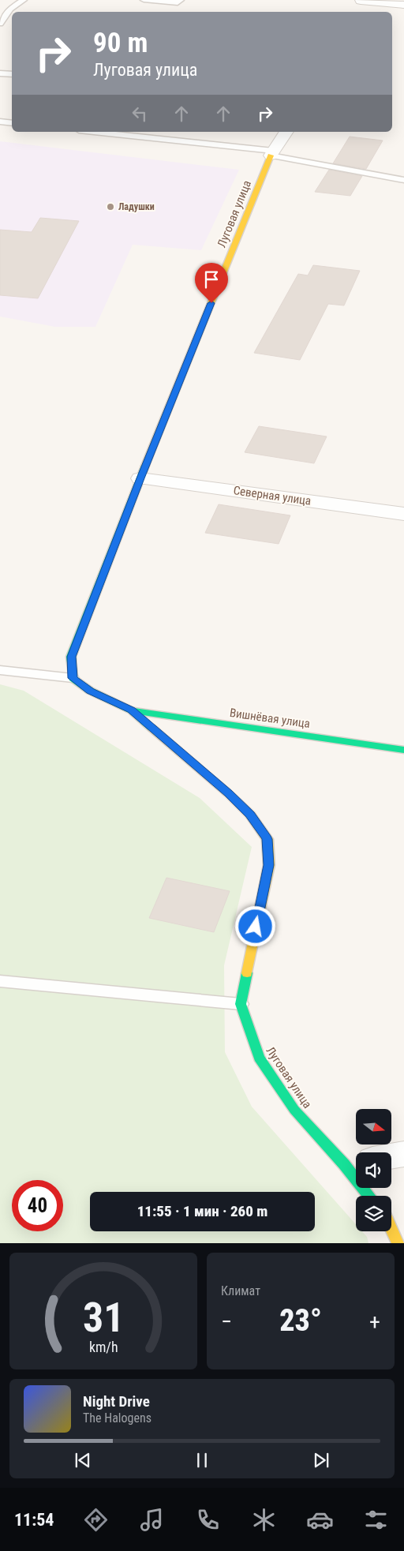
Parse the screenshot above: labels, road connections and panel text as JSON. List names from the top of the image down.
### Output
{
  "streets": {
    "street": ["Луговая улица", "Северная улица", "Вишнёвая улица"]
  },
  "crossings": [
    ["Луговая улица", "Северная улица"]
  ],
  "places": ["Ладушки"],
  "north": "right",
  "page": {
    "turn": ["90 m", "Луговая улица"],
    "limit": "40",
    "trip": "11:55 · 1 мин · 260 m",
    "tile": "Климат",
    "heat": ["−", "23°", "+"],
    "song": ["Night Drive", "The Halogens"],
    "tabs": "11:54",
    "gauge": ["31", "km/h"]
  }
}
